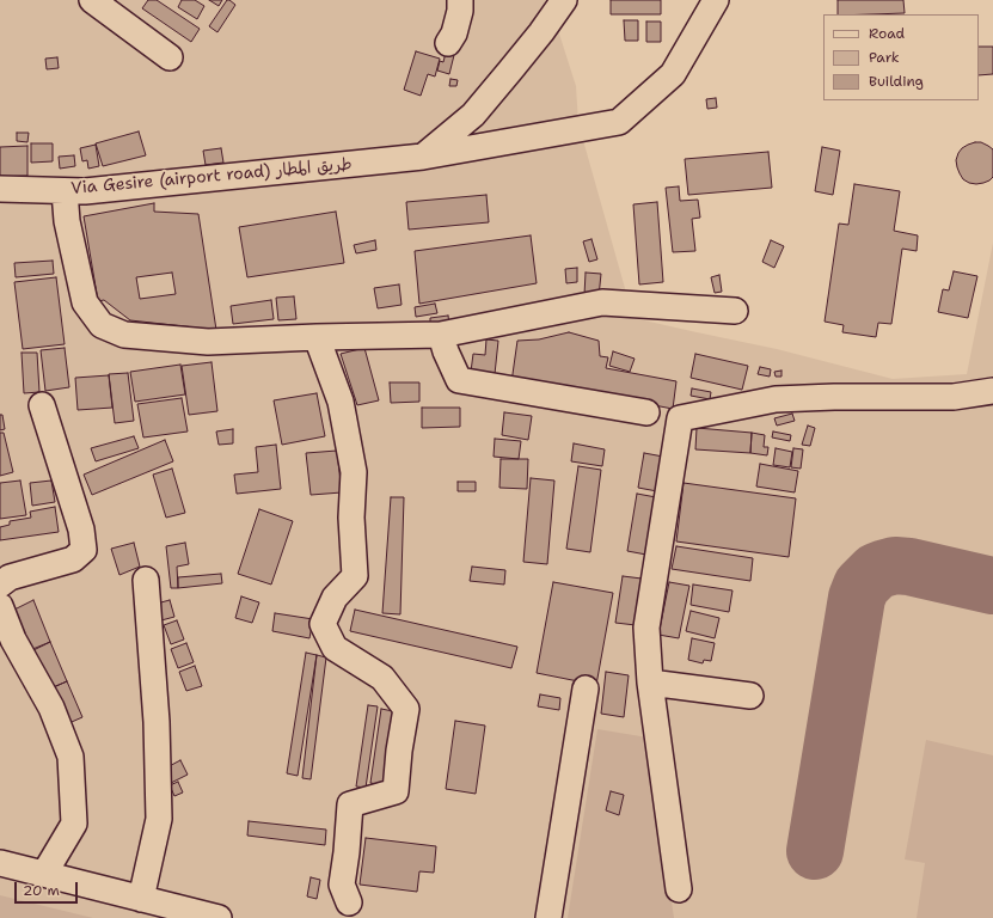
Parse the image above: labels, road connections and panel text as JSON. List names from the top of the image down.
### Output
{
  "streets": {
    "street": ["Via Gesire (airport road) طريق المطار"]
  },
  "legend": ["Road", "Park", "Building"],
  "scale_bar": "20 m"
}
